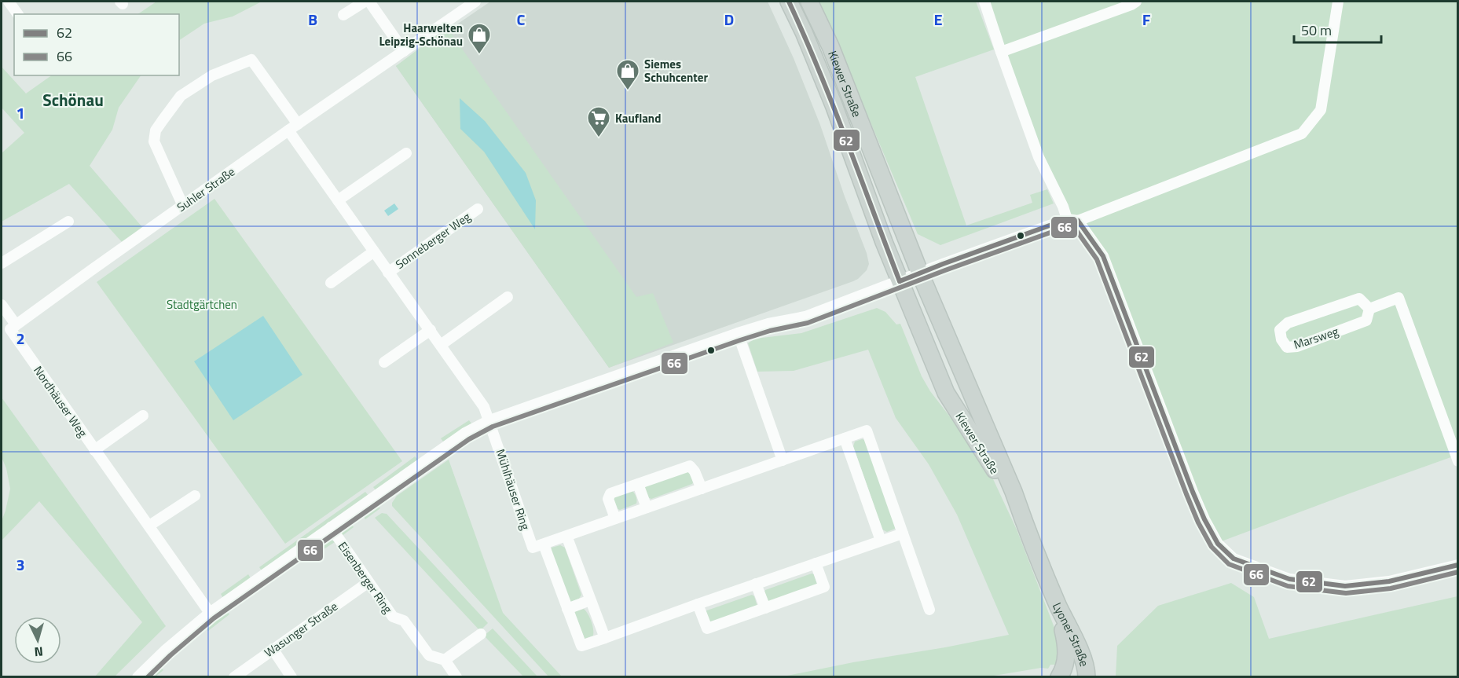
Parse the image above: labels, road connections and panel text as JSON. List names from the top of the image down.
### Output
{
  "streets": {
    "main road": ["Kiewer Straße", "Lyoner Straße"],
    "street": [
      "Suhler Straße",
      "Sonneberger Weg",
      "Marsweg",
      "Nordhäuser Weg",
      "Mühlhäuser Ring",
      "Eisenberger Ring",
      "Wasunger Straße"
    ]
  },
  "crossings": [
    ["Kiewer Straße", "Lyoner Straße"],
    ["Suhler Straße", "Sonneberger Weg"],
    ["Suhler Straße", "Nordhäuser Weg"],
    ["Sonneberger Weg", "Mühlhäuser Ring"],
    ["Eisenberger Ring", "Wasunger Straße"]
  ],
  "districts": ["Schönau"],
  "parks": ["Stadtgärtchen"],
  "places": {
    "shop": ["Haarwelten Leipzig-Schönau", "Siemes Schuhcenter"],
    "supermarket": ["Kaufland"]
  },
  "lines": ["transit line 62", "transit line 66"],
  "legend": ["62", "66"],
  "scale_bar": "50 m",
  "north": "bottom",
  "grid": {
    "columns": [
      "B",
      "C",
      "D",
      "E",
      "F"
    ],
    "rows": ["1", "2", "3"]
  }
}
